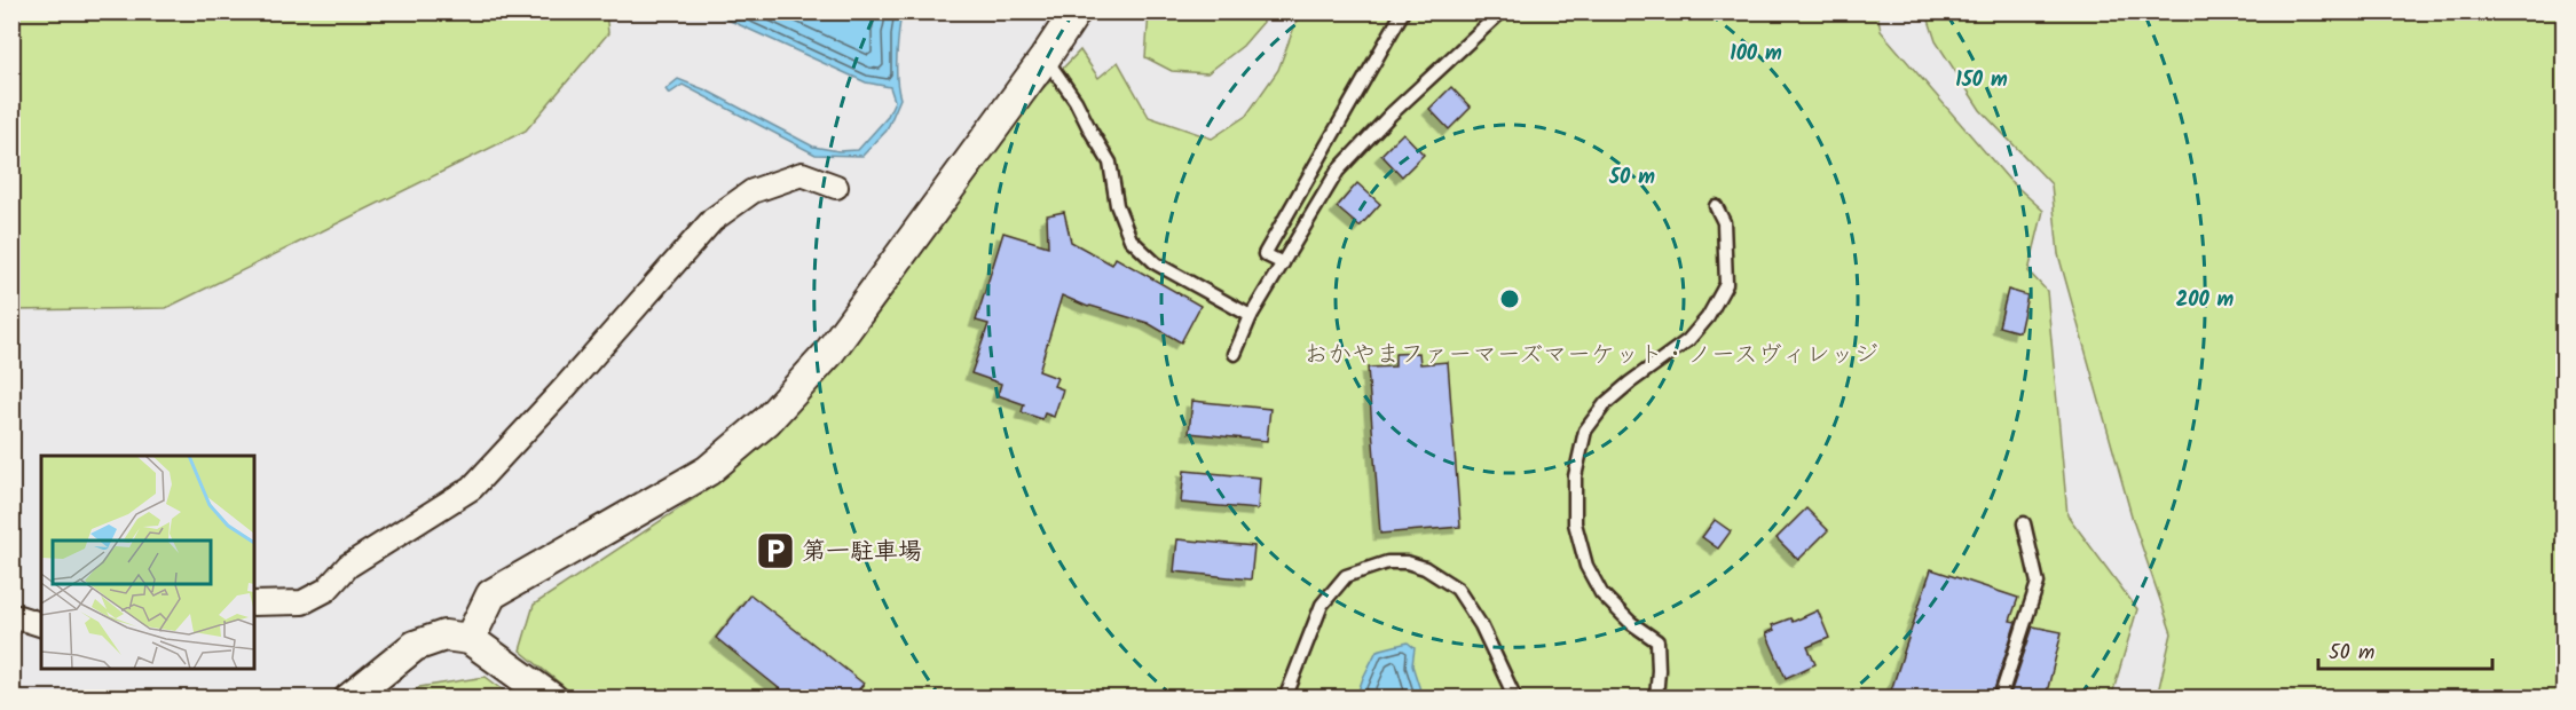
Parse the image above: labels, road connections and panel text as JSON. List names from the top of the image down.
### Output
{
  "parks": ["おかやまファーマーズマーケット・ノースヴィレッジ"],
  "places": {
    "parking": ["第一駐車場"]
  },
  "scale_bar": "50 m",
  "rings": [
    "100 m",
    "150 m",
    "50 m",
    "200 m"
  ]
}
